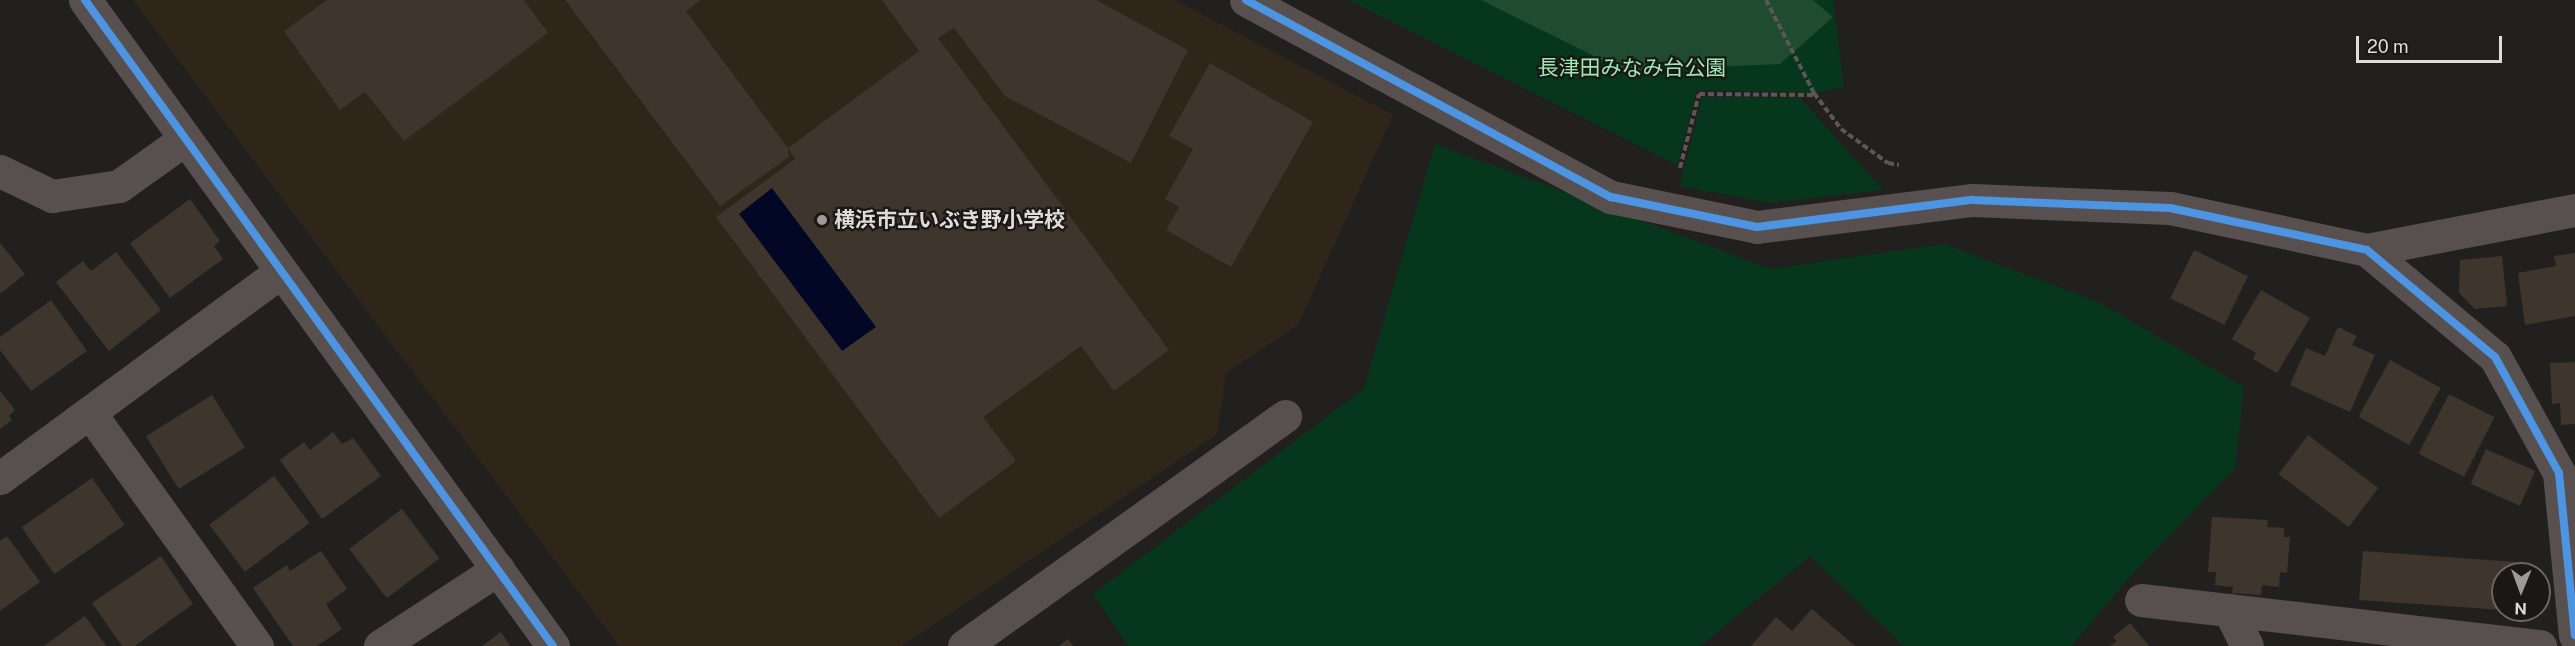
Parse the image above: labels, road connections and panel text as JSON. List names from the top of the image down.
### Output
{
  "parks": ["長津田みなみ台公園"],
  "places": ["横浜市立いぶき野小学校"],
  "scale_bar": "20 m",
  "north": "bottom"
}
